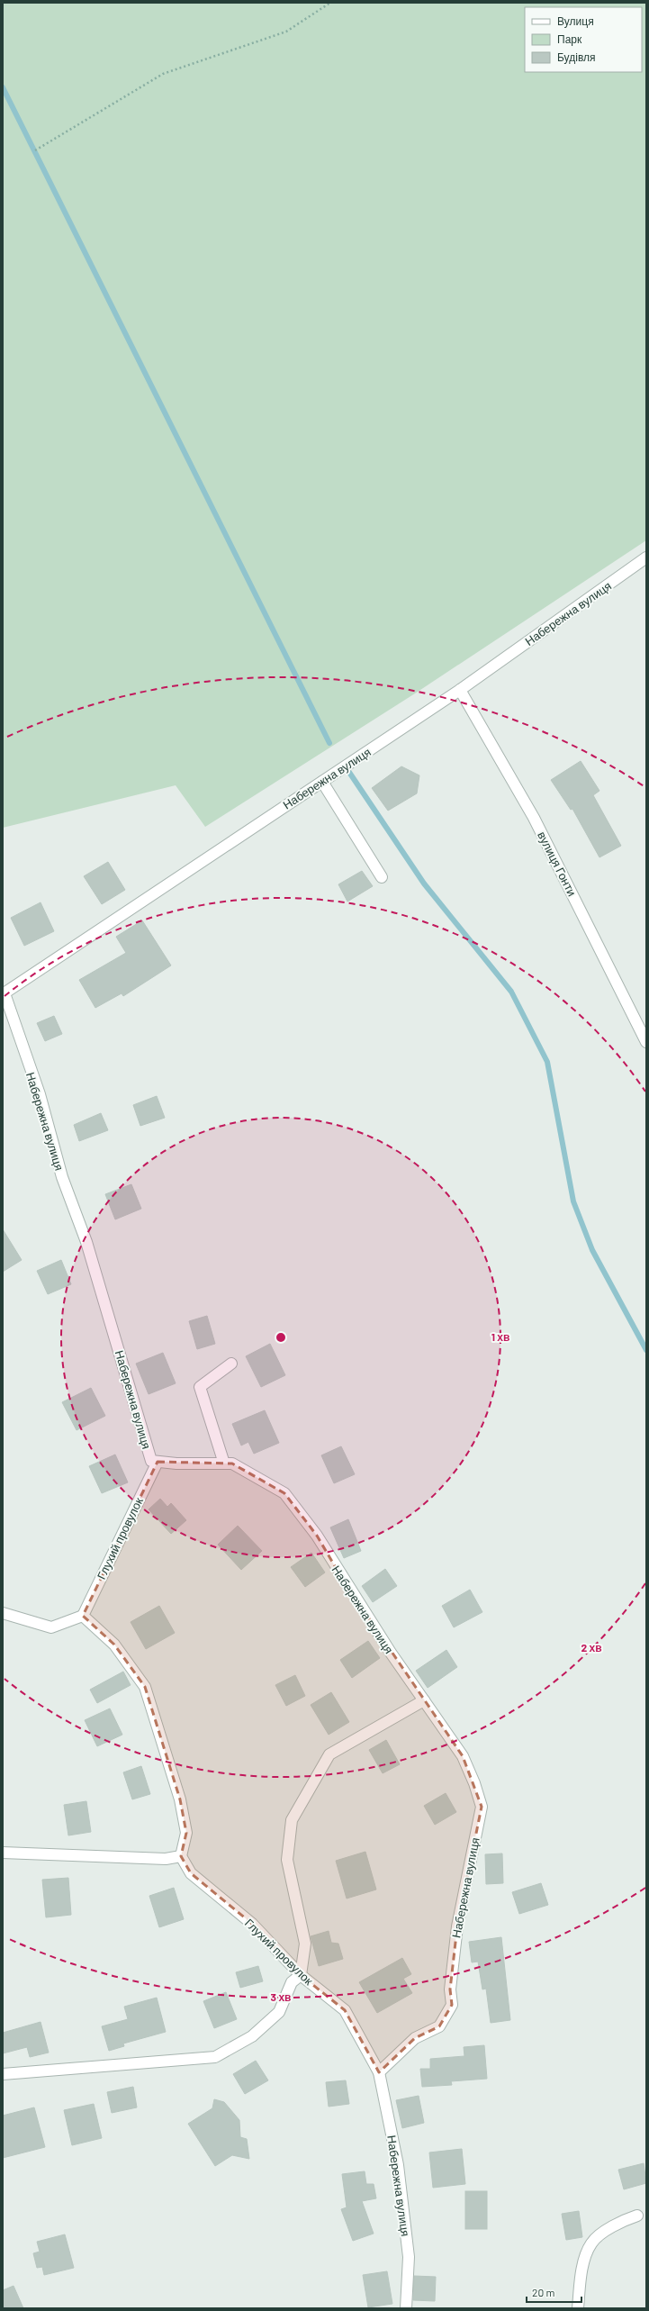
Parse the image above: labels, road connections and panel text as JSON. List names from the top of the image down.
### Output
{
  "streets": {
    "street": ["Набережна вулиця", "вулиця Гонти", "Глухий провулок"]
  },
  "crossings": [
    ["Набережна вулиця", "вулиця Гонти"],
    ["Набережна вулиця", "Глухий провулок"]
  ],
  "legend": ["Вулиця", "Парк", "Будівля"],
  "scale_bar": "20 m",
  "rings": ["1 хв", "2 хв", "3 хв"]
}
